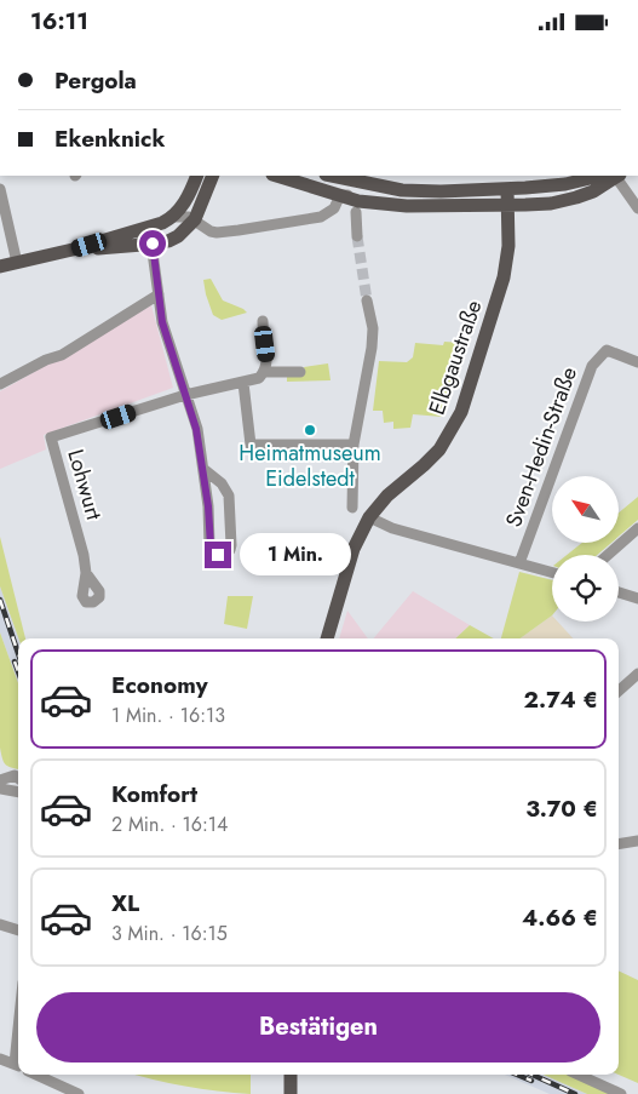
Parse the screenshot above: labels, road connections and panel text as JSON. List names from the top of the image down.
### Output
{
  "streets": {
    "main road": ["Elbgaustraße"],
    "street": ["Sven-Hedin-Straße", "Lohwurt"]
  },
  "places": ["Heimatmuseum Eidelstedt"],
  "north": "top left",
  "page": {
    "status": "16:11",
    "banner": ["Pergola", "Ekenknick"],
    "bubble": "1 Min.",
    "list": [
      {
        "name": "Economy",
        "note": "1 Min. · 16:13",
        "value": "2.74 €"
      },
      {
        "name": "Komfort",
        "note": "2 Min. · 16:14",
        "value": "3.70 €"
      },
      {
        "name": "XL",
        "note": "3 Min. · 16:15",
        "value": "4.66 €"
      }
    ],
    "buttons": "Bestätigen"
  }
}
